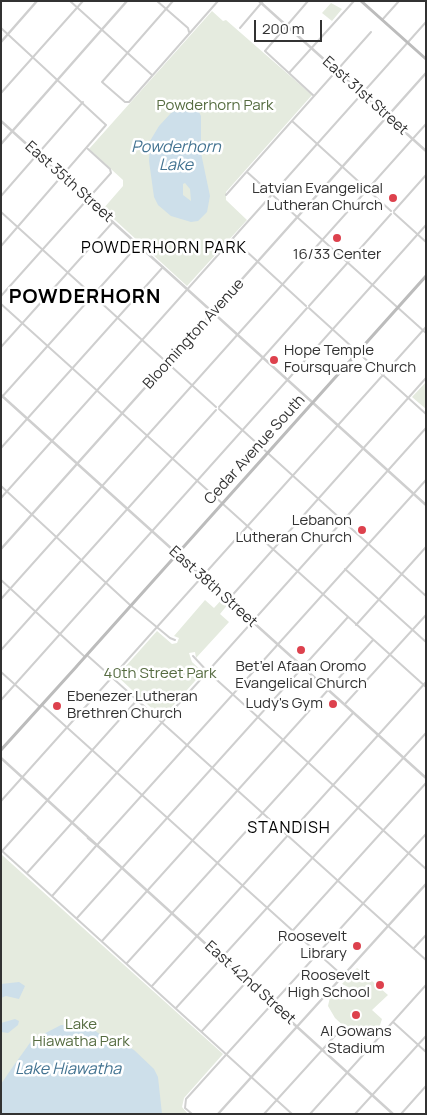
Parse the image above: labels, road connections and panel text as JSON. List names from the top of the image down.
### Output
{
  "streets": {
    "main road": ["Cedar Avenue South"],
    "street": [
      "East 31st Street",
      "East 35th Street",
      "Bloomington Avenue",
      "East 38th Street",
      "East 42nd Street"
    ]
  },
  "crossings": [
    ["East 31st Street", "Bloomington Avenue"],
    ["East 35th Street", "Bloomington Avenue"],
    ["East 35th Street", "Cedar Avenue South"],
    ["Bloomington Avenue", "East 38th Street"],
    ["Cedar Avenue South", "East 38th Street"]
  ],
  "districts": ["POWDERHORN PARK", "POWDERHORN", "STANDISH"],
  "water": ["Powderhorn Lake", "Lake Hiawatha"],
  "parks": ["Powderhorn Park", "40th Street Park", "Lake Hiawatha Park"],
  "places": [
    "Latvian Evangelical Lutheran Church",
    "16/33 Center",
    "Hope Temple Foursquare Church",
    "Lebanon Lutheran Church",
    "Bet’el Afaan Oromo Evangelical Church",
    "Ludy's Gym",
    "Ebenezer Lutheran Brethren Church",
    "Roosevelt Library",
    "Roosevelt High School",
    "Al Gowans Stadium"
  ],
  "scale_bar": "200 m"
}
